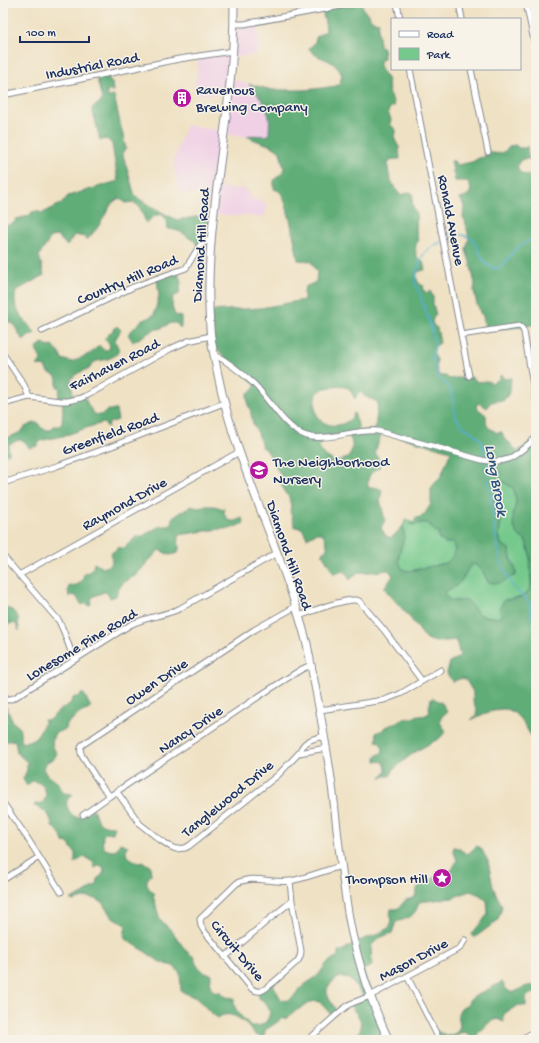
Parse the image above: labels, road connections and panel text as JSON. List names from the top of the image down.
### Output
{
  "streets": {
    "main road": ["Diamond Hill Road"],
    "street": [
      "Industrial Road",
      "Ronald Avenue",
      "Country Hill Road",
      "Fairhaven Road",
      "Greenfield Road",
      "Raymond Drive",
      "Lonesome Pine Road",
      "Owen Drive",
      "Nancy Drive",
      "Tanglewood Drive",
      "Circuit Drive",
      "Mason Drive"
    ]
  },
  "crossings": [
    ["Industrial Road", "Diamond Hill Road"],
    ["Diamond Hill Road", "Country Hill Road"],
    ["Diamond Hill Road", "Fairhaven Road"],
    ["Diamond Hill Road", "Greenfield Road"],
    ["Diamond Hill Road", "Raymond Drive"],
    ["Diamond Hill Road", "Lonesome Pine Road"],
    ["Diamond Hill Road", "Owen Drive"],
    ["Diamond Hill Road", "Nancy Drive"],
    ["Diamond Hill Road", "Tanglewood Drive"],
    ["Diamond Hill Road", "Circuit Drive"],
    ["Diamond Hill Road", "Mason Drive"],
    ["Owen Drive", "Nancy Drive"],
    ["Nancy Drive", "Tanglewood Drive"]
  ],
  "water": ["Long Brook"],
  "places": {
    "building": ["Ravenous Brewing Company"],
    "school or university": ["The Neighborhood Nursery"],
    "place": ["Thompson Hill"]
  },
  "legend": ["Road", "Park"],
  "scale_bar": "100 m"
}
